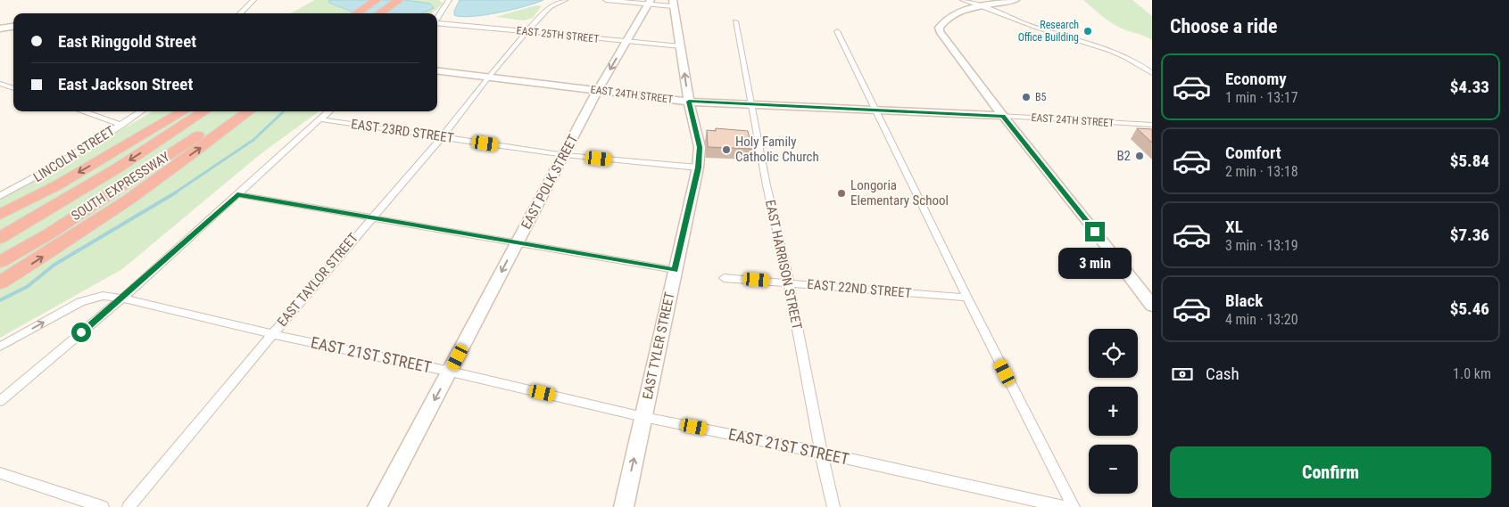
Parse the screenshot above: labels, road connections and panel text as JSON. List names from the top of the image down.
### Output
{
  "streets": {
    "highway": ["SOUTH EXPRESSWAY"],
    "street": [
      "EAST 25TH STREET",
      "EAST 24TH STREET",
      "EAST 23RD STREET",
      "LINCOLN STREET",
      "EAST POLK STREET",
      "EAST HARRISON STREET",
      "EAST TAYLOR STREET",
      "EAST 22ND STREET",
      "EAST TYLER STREET",
      "EAST 21ST STREET"
    ]
  },
  "crossings": [
    ["EAST 25TH STREET", "EAST POLK STREET"],
    ["EAST 25TH STREET", "EAST TAYLOR STREET"],
    ["EAST 25TH STREET", "EAST TYLER STREET"],
    ["EAST 24TH STREET", "EAST POLK STREET"],
    ["EAST 24TH STREET", "EAST HARRISON STREET"],
    ["EAST 24TH STREET", "EAST TAYLOR STREET"],
    ["EAST 24TH STREET", "EAST TYLER STREET"],
    ["EAST 23RD STREET", "EAST POLK STREET"],
    ["EAST 23RD STREET", "EAST TAYLOR STREET"],
    ["EAST 23RD STREET", "EAST TYLER STREET"],
    ["EAST POLK STREET", "EAST 21ST STREET"],
    ["EAST HARRISON STREET", "EAST 22ND STREET"],
    ["EAST HARRISON STREET", "EAST 21ST STREET"],
    ["EAST TAYLOR STREET", "EAST 21ST STREET"],
    ["EAST TYLER STREET", "EAST 21ST STREET"]
  ],
  "one_way": ["EAST POLK STREET"],
  "places": [
    "Research Office Building",
    "B5",
    "Holy Family Catholic Church",
    "B2",
    "Longoria Elementary School"
  ],
  "page": {
    "heading": "Choose a ride",
    "banner": ["East Ringgold Street", "East Jackson Street"],
    "list": [
      {
        "name": "Economy",
        "note": "1 min · 13:17",
        "value": "$4.33"
      },
      {
        "name": "Comfort",
        "note": "2 min · 13:18",
        "value": "$5.84"
      },
      {
        "name": "XL",
        "note": "3 min · 13:19",
        "value": "$7.36"
      },
      {
        "name": "Black",
        "note": "4 min · 13:20",
        "value": "$5.46"
      }
    ],
    "bubble": "3 min",
    "map_buttons": ["+", "−"],
    "pay": ["Cash", "1.0 km"],
    "buttons": "Confirm"
  }
}
